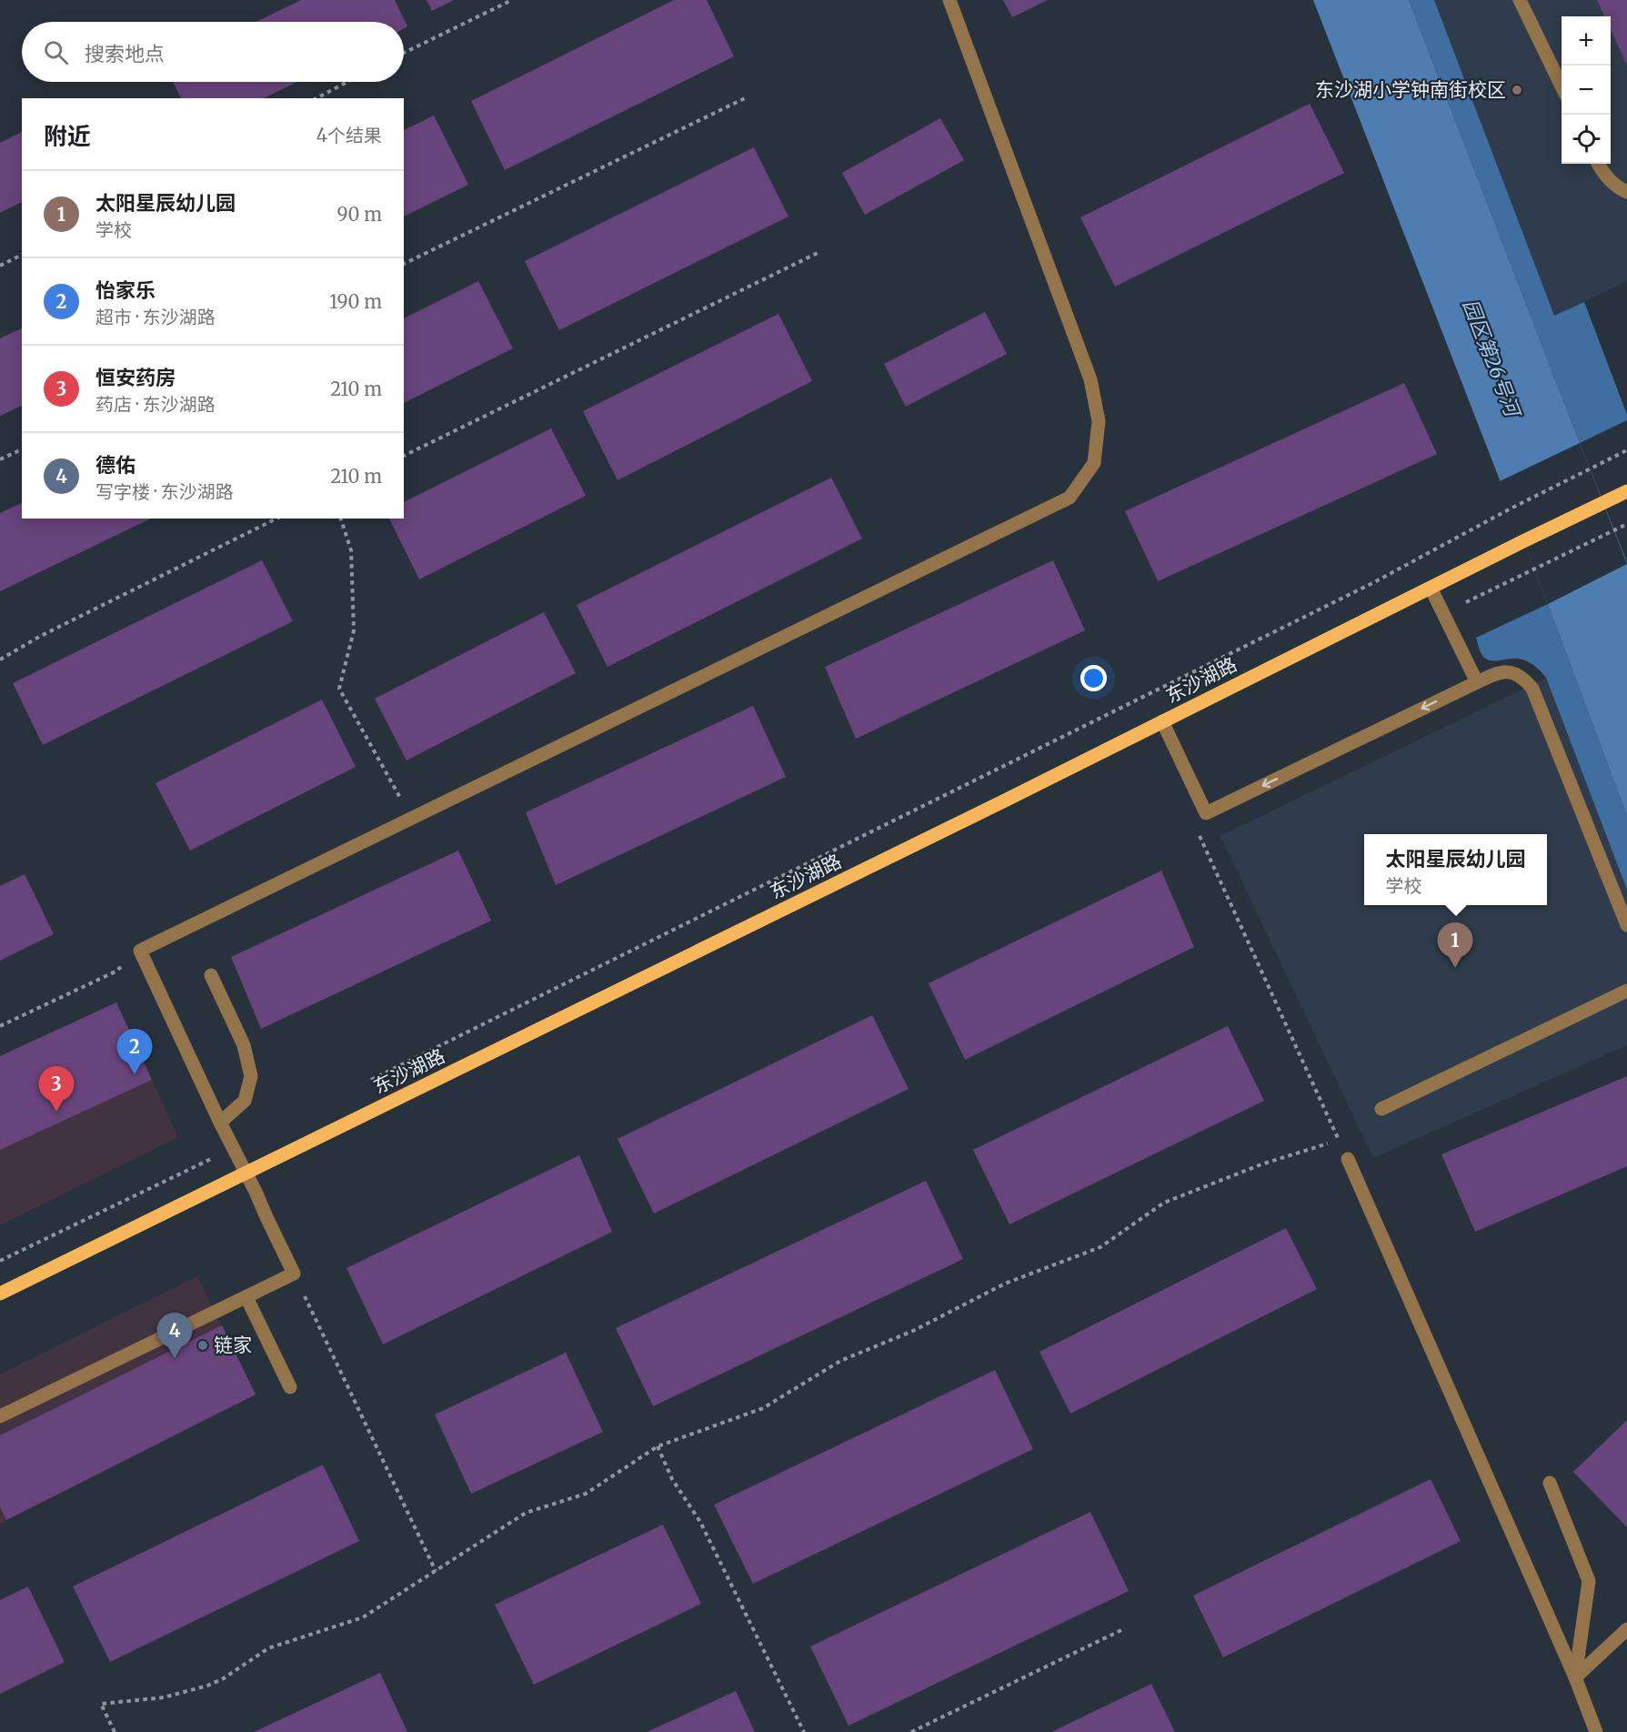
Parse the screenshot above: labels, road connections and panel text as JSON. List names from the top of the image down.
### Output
{
  "streets": {
    "main road": ["东沙湖路"]
  },
  "water": ["园区第26号河"],
  "places": ["东沙湖小学钟南街校区", "链家"],
  "page": {
    "map_buttons": ["+", "−"],
    "search": "搜索地点",
    "heading": ["附近", "4个结果"],
    "list": [
      {
        "mark": "1",
        "name": "太阳星辰幼儿园",
        "note": "学校",
        "value": "90 m"
      },
      {
        "mark": "2",
        "name": "怡家乐",
        "note": "超市 · 东沙湖路",
        "value": "190 m"
      },
      {
        "mark": "3",
        "name": "恒安药房",
        "note": "药店 · 东沙湖路",
        "value": "210 m"
      },
      {
        "mark": "4",
        "name": "德佑",
        "note": "写字楼 · 东沙湖路",
        "value": "210 m"
      }
    ],
    "popup": ["太阳星辰幼儿园", "学校"],
    "pins": [
      "1",
      "2",
      "3",
      "4"
    ]
  }
}
